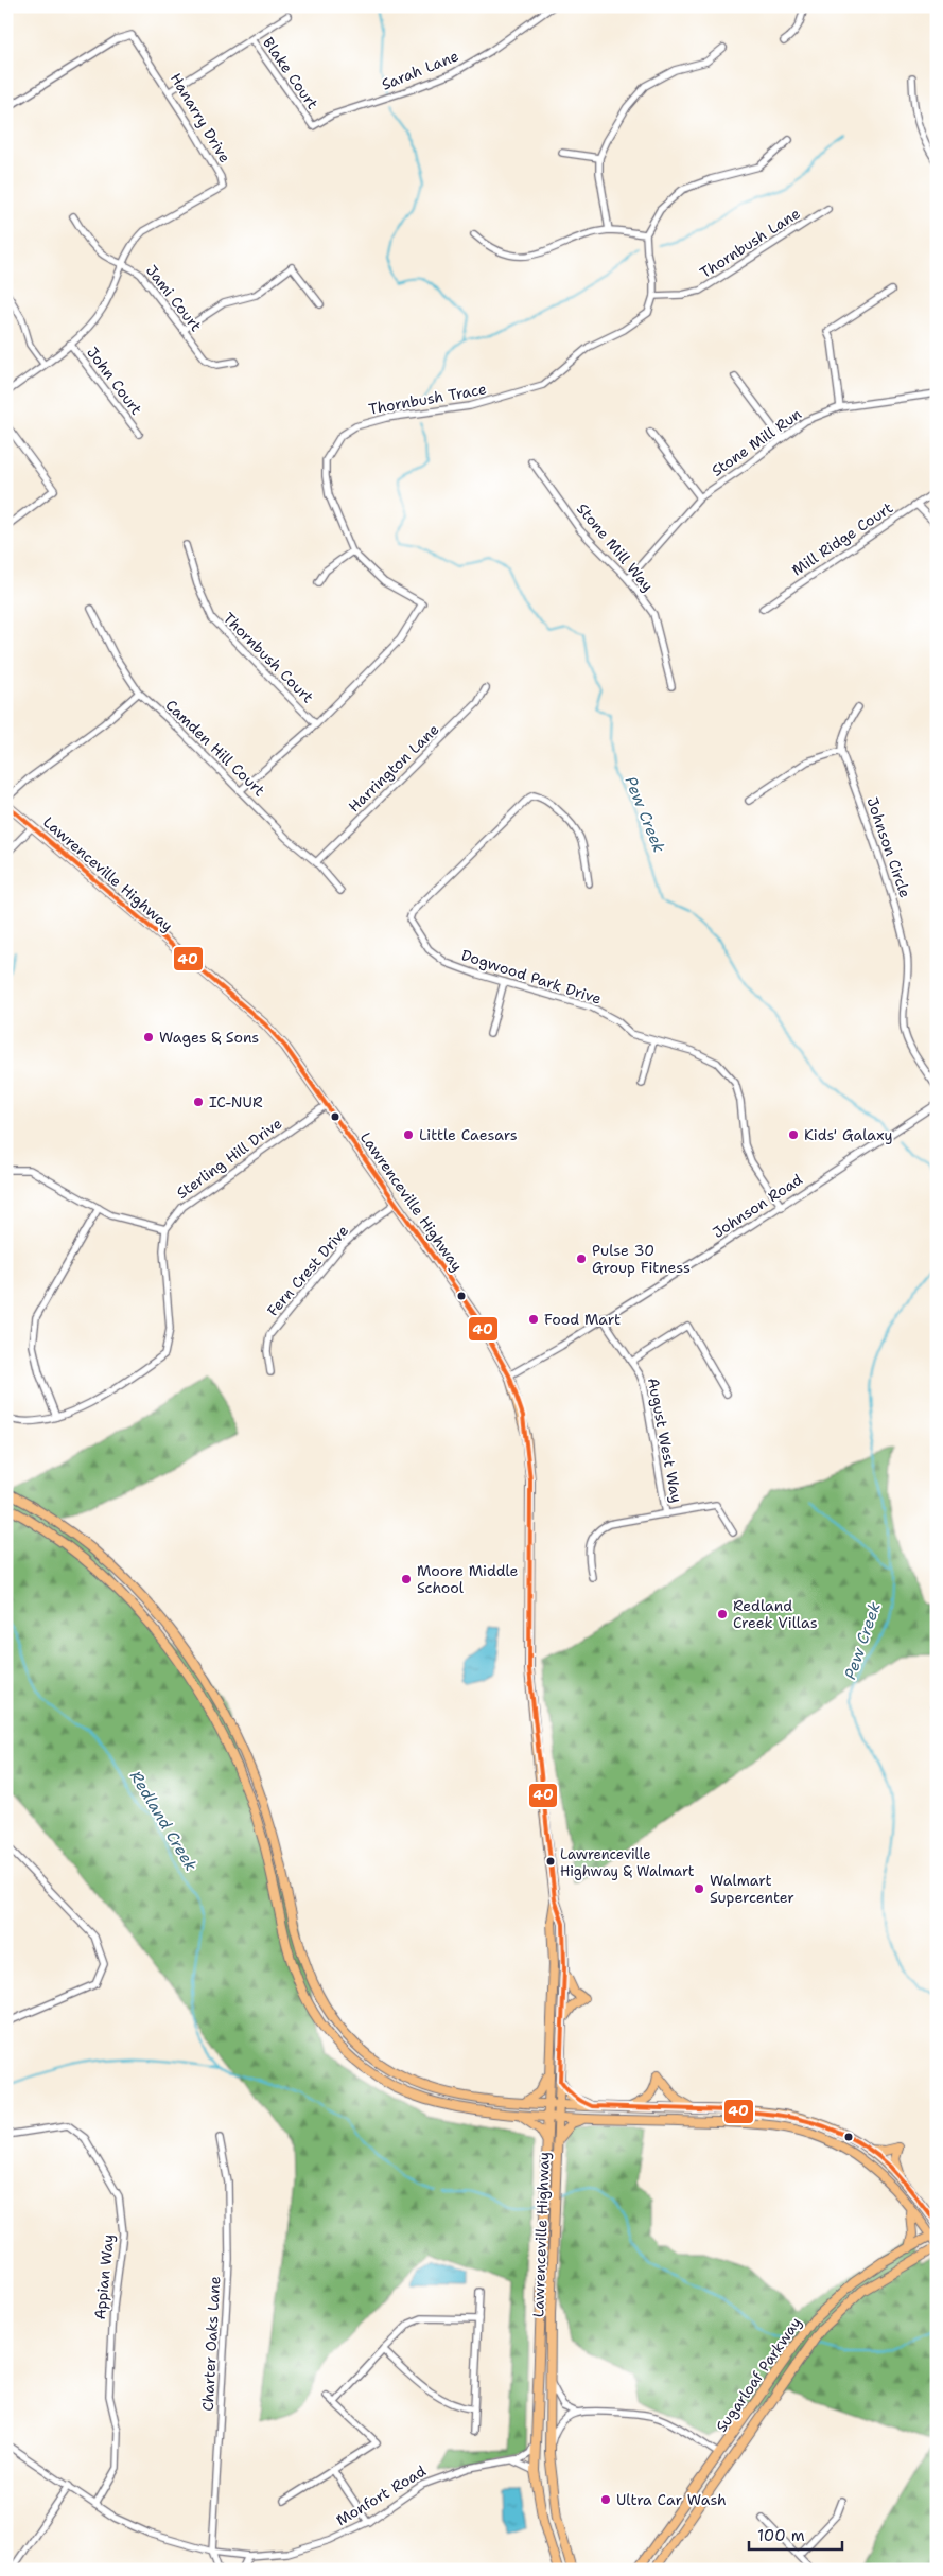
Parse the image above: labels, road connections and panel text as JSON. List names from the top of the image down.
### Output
{
  "streets": {
    "main road": ["Lawrenceville Highway", "Sugarloaf Parkway"],
    "street": [
      "Sarah Lane",
      "Blake Court",
      "Hanarry Drive",
      "Thornbush Lane",
      "Jami Court",
      "John Court",
      "Thornbush Trace",
      "Stone Mill Run",
      "Mill Ridge Court",
      "Stone Mill Way",
      "Thornbush Court",
      "Camden Hill Court",
      "Harrington Lane",
      "Johnson Circle",
      "Dogwood Park Drive",
      "Sterling Hill Drive",
      "Johnson Road",
      "Fern Crest Drive",
      "August West Way",
      "Appian Way",
      "Charter Oaks Lane",
      "Monfort Road"
    ]
  },
  "crossings": [
    ["Sarah Lane", "Blake Court"],
    ["Hanarry Drive", "Jami Court"],
    ["Hanarry Drive", "John Court"],
    ["Thornbush Lane", "Thornbush Trace"],
    ["Thornbush Trace", "Thornbush Court"],
    ["Thornbush Trace", "Camden Hill Court"],
    ["Stone Mill Run", "Stone Mill Way"],
    ["Camden Hill Court", "Harrington Lane"],
    ["Lawrenceville Highway", "Sterling Hill Drive"],
    ["Lawrenceville Highway", "Johnson Road"],
    ["Lawrenceville Highway", "Fern Crest Drive"],
    ["Lawrenceville Highway", "Monfort Road"],
    ["Dogwood Park Drive", "Johnson Road"],
    ["Johnson Road", "August West Way"],
    ["Appian Way", "Monfort Road"],
    ["Charter Oaks Lane", "Monfort Road"]
  ],
  "water": ["Pew Creek", "Redland Creek"],
  "places": [
    "Wages & Sons",
    "IC-NUR",
    "Little Caesars",
    "Kids' Galaxy",
    "Pulse 30 Group Fitness",
    "Food Mart",
    "Moore Middle School",
    "Redland Creek Villas",
    "Lawrenceville Highway & Walmart",
    "Walmart Supercenter",
    "Ultra Car Wash"
  ],
  "lines": ["transit line 40"],
  "scale_bar": "100 m"
}
